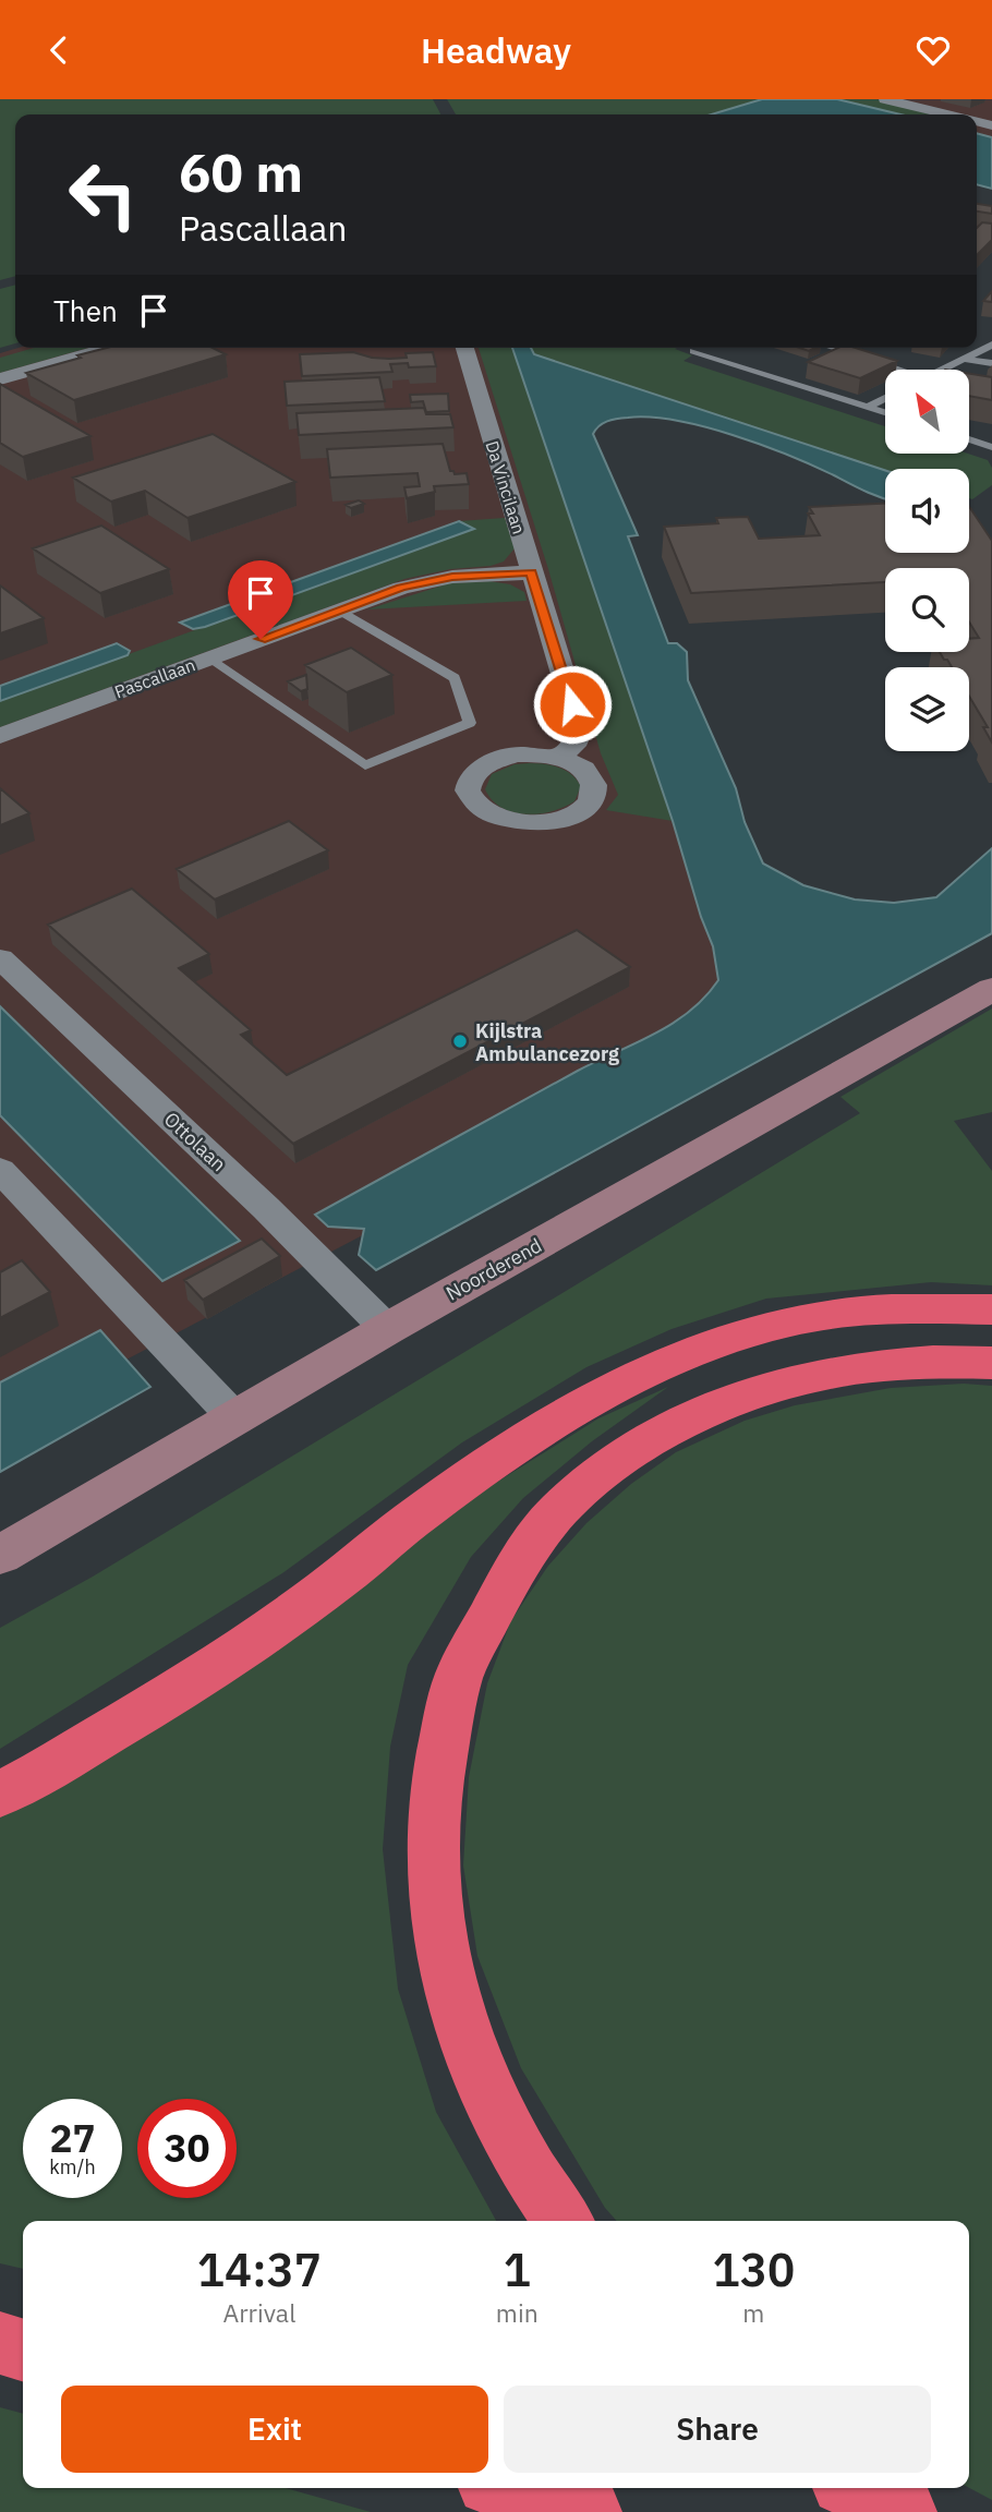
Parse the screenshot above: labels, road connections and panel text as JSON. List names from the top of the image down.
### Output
{
  "streets": {
    "street": [
      "Da Vincilaan",
      "Pascallaan",
      "Ottolaan",
      "Noorderend"
    ]
  },
  "crossings": [
    ["Da Vincilaan", "Pascallaan"],
    ["Ottolaan", "Noorderend"]
  ],
  "places": ["Kijlstra Ambulancezorg"],
  "north": "top left",
  "page": {
    "header": "Headway",
    "turn": ["60 m", "Pascallaan"],
    "then": "Then",
    "speed": "27 km/h",
    "limit": "30",
    "eta": [
      "14:37",
      "Arrival",
      "1",
      "min",
      "130",
      "m"
    ],
    "buttons": ["Exit", "Share"]
  }
}
